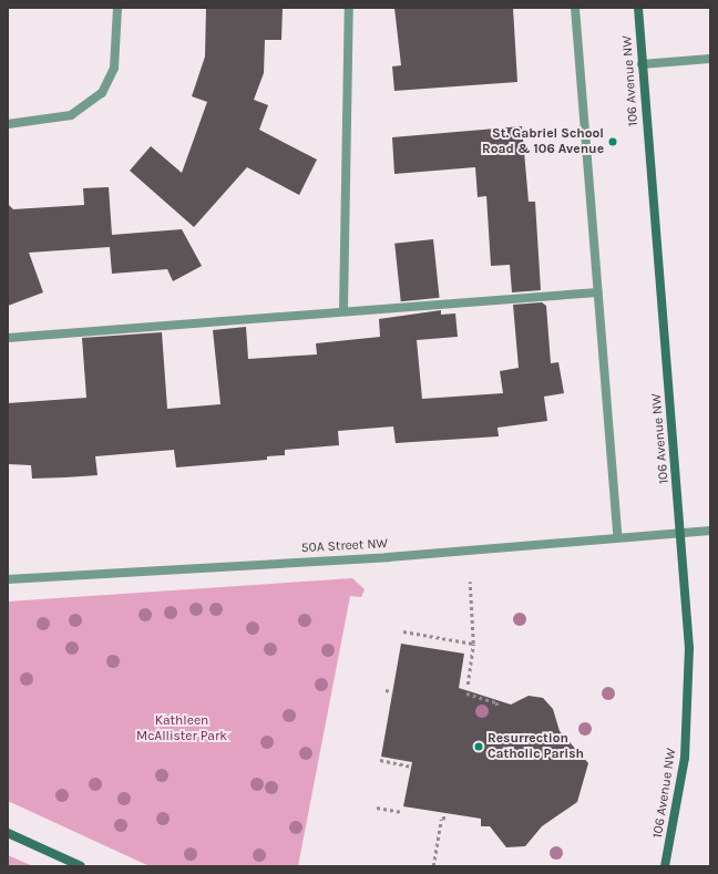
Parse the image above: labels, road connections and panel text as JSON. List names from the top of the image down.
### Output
{
  "streets": {
    "main road": ["106 Avenue NW"],
    "street": ["50A Street NW"]
  },
  "crossings": [
    ["106 Avenue NW", "50A Street NW"]
  ],
  "parks": ["Kathleen McAllister Park"],
  "places": ["St. Gabriel School Road & 106 Avenue", "Resurrection Catholic Parish"]
}
